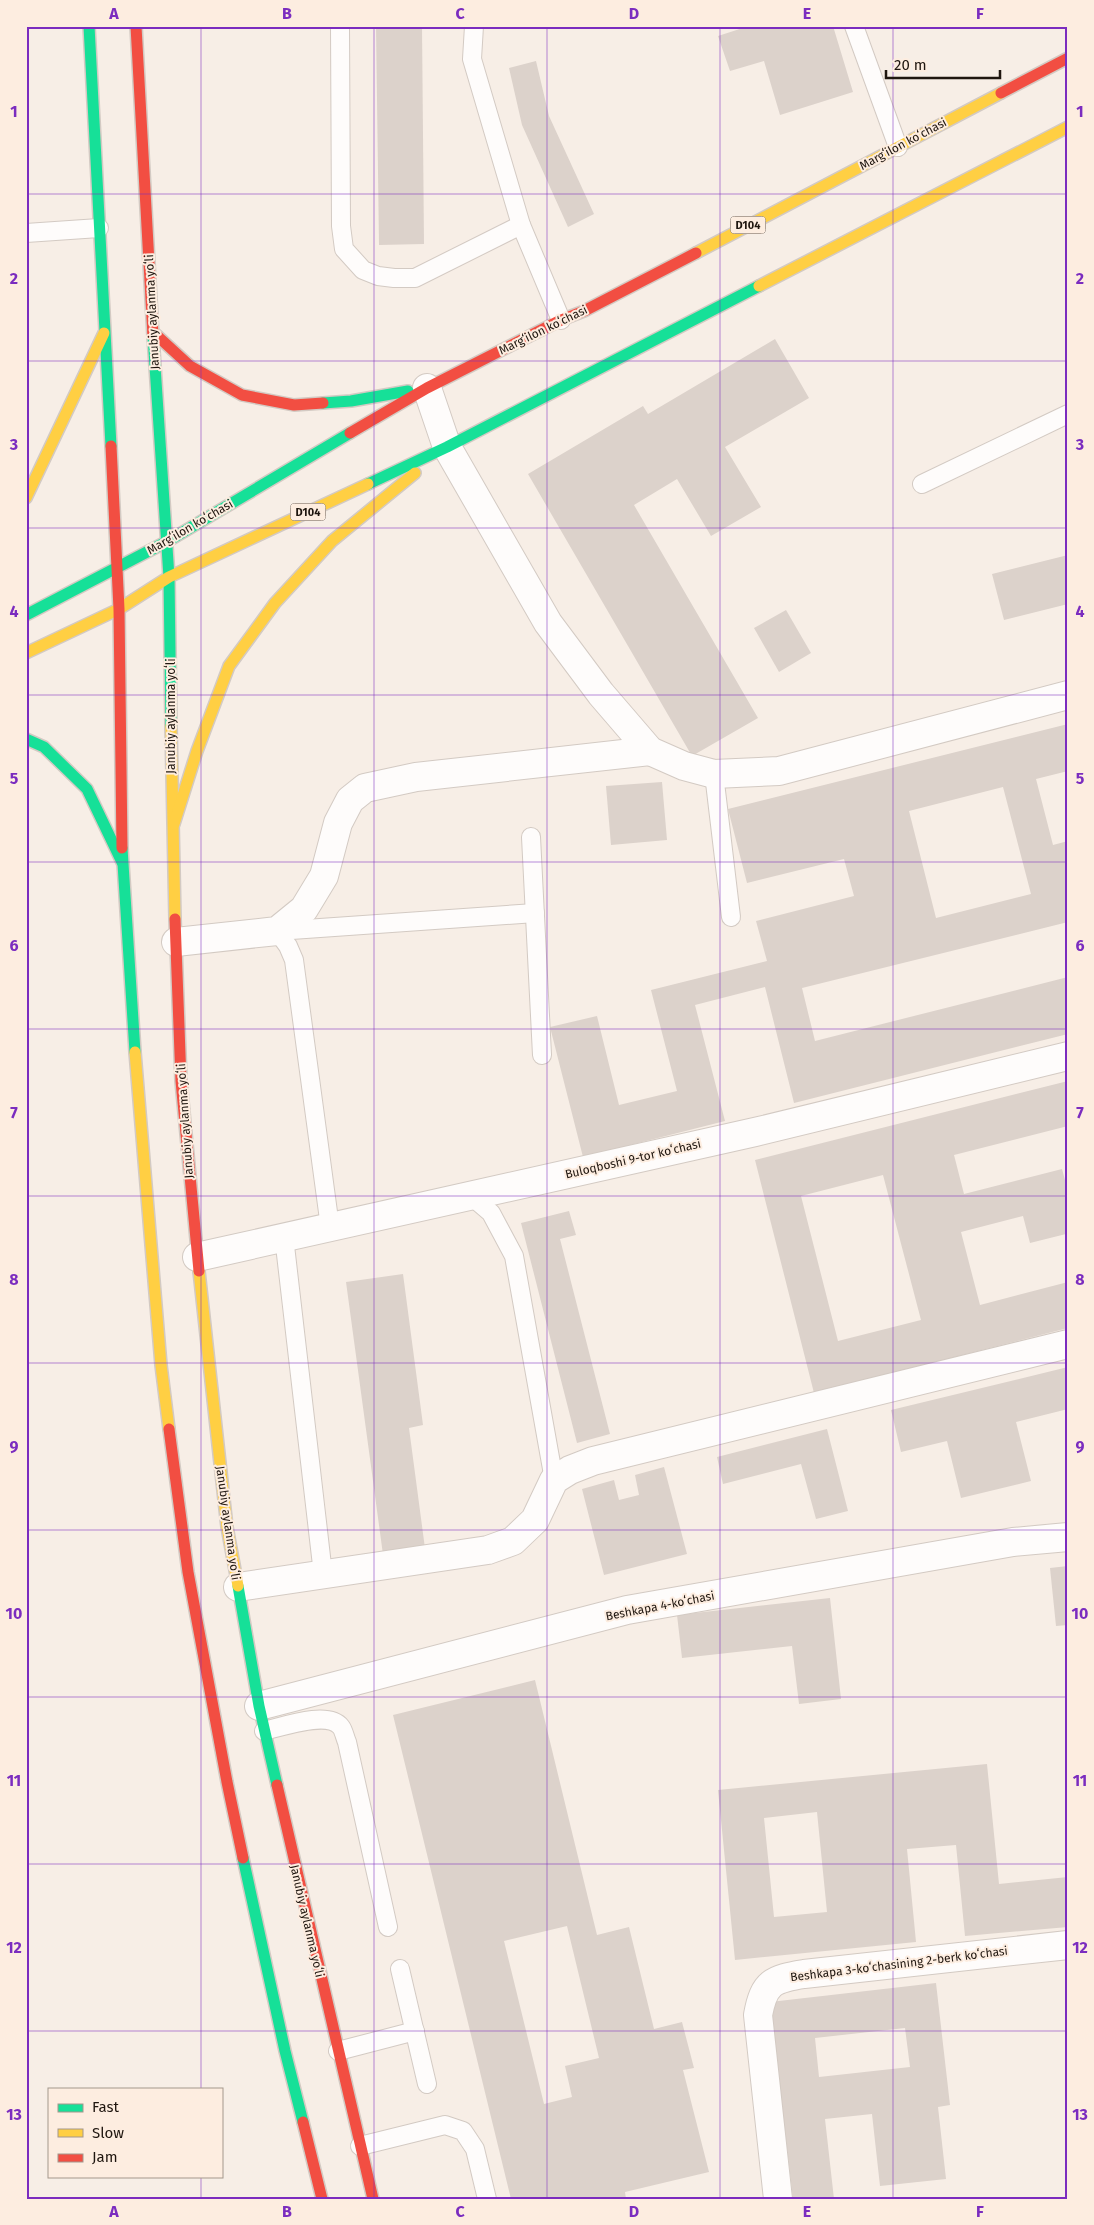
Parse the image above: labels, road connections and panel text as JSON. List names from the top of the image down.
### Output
{
  "streets": {
    "main road": ["Margʻilon koʻchasi", "D104", "Janubiy aylanma yoʻli"],
    "street": ["Buloqboshi 9-tor koʻchasi", "Beshkapa 4-koʻchasi", "Beshkapa 3-koʻchasining 2-berk koʻchasi"]
  },
  "crossings": [
    ["Margʻilon koʻchasi", "Janubiy aylanma yoʻli"],
    ["D104", "Janubiy aylanma yoʻli"],
    ["Janubiy aylanma yoʻli", "Buloqboshi 9-tor koʻchasi"],
    ["Janubiy aylanma yoʻli", "Beshkapa 4-koʻchasi"]
  ],
  "legend": ["Fast", "Slow", "Jam"],
  "scale_bar": "20 m",
  "grid": {
    "columns": [
      "A",
      "B",
      "C",
      "D",
      "E",
      "F"
    ],
    "rows": [
      "1",
      "2",
      "3",
      "4",
      "5",
      "6",
      "7",
      "8",
      "9",
      "10",
      "11",
      "12",
      "13"
    ]
  }
}
